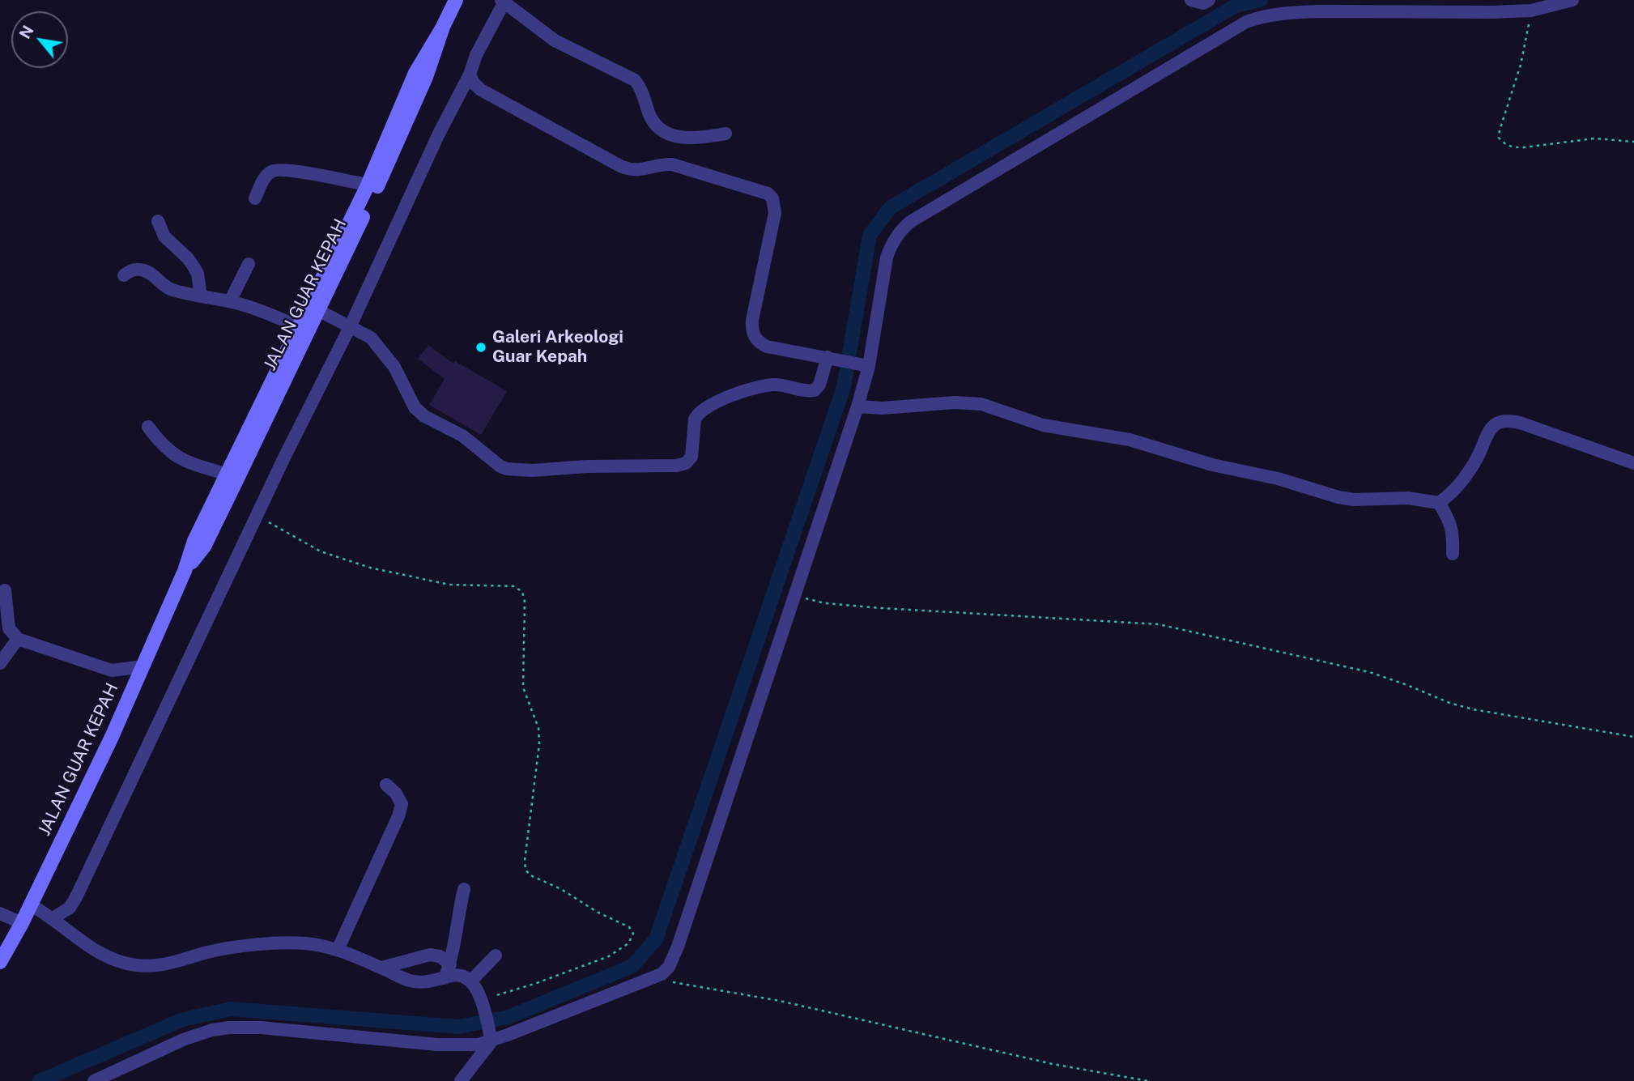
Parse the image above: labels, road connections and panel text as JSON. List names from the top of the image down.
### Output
{
  "streets": {
    "main road": ["JALAN GUAR KEPAH"]
  },
  "places": ["Galeri Arkeologi Guar Kepah"],
  "north": "top left"
}
